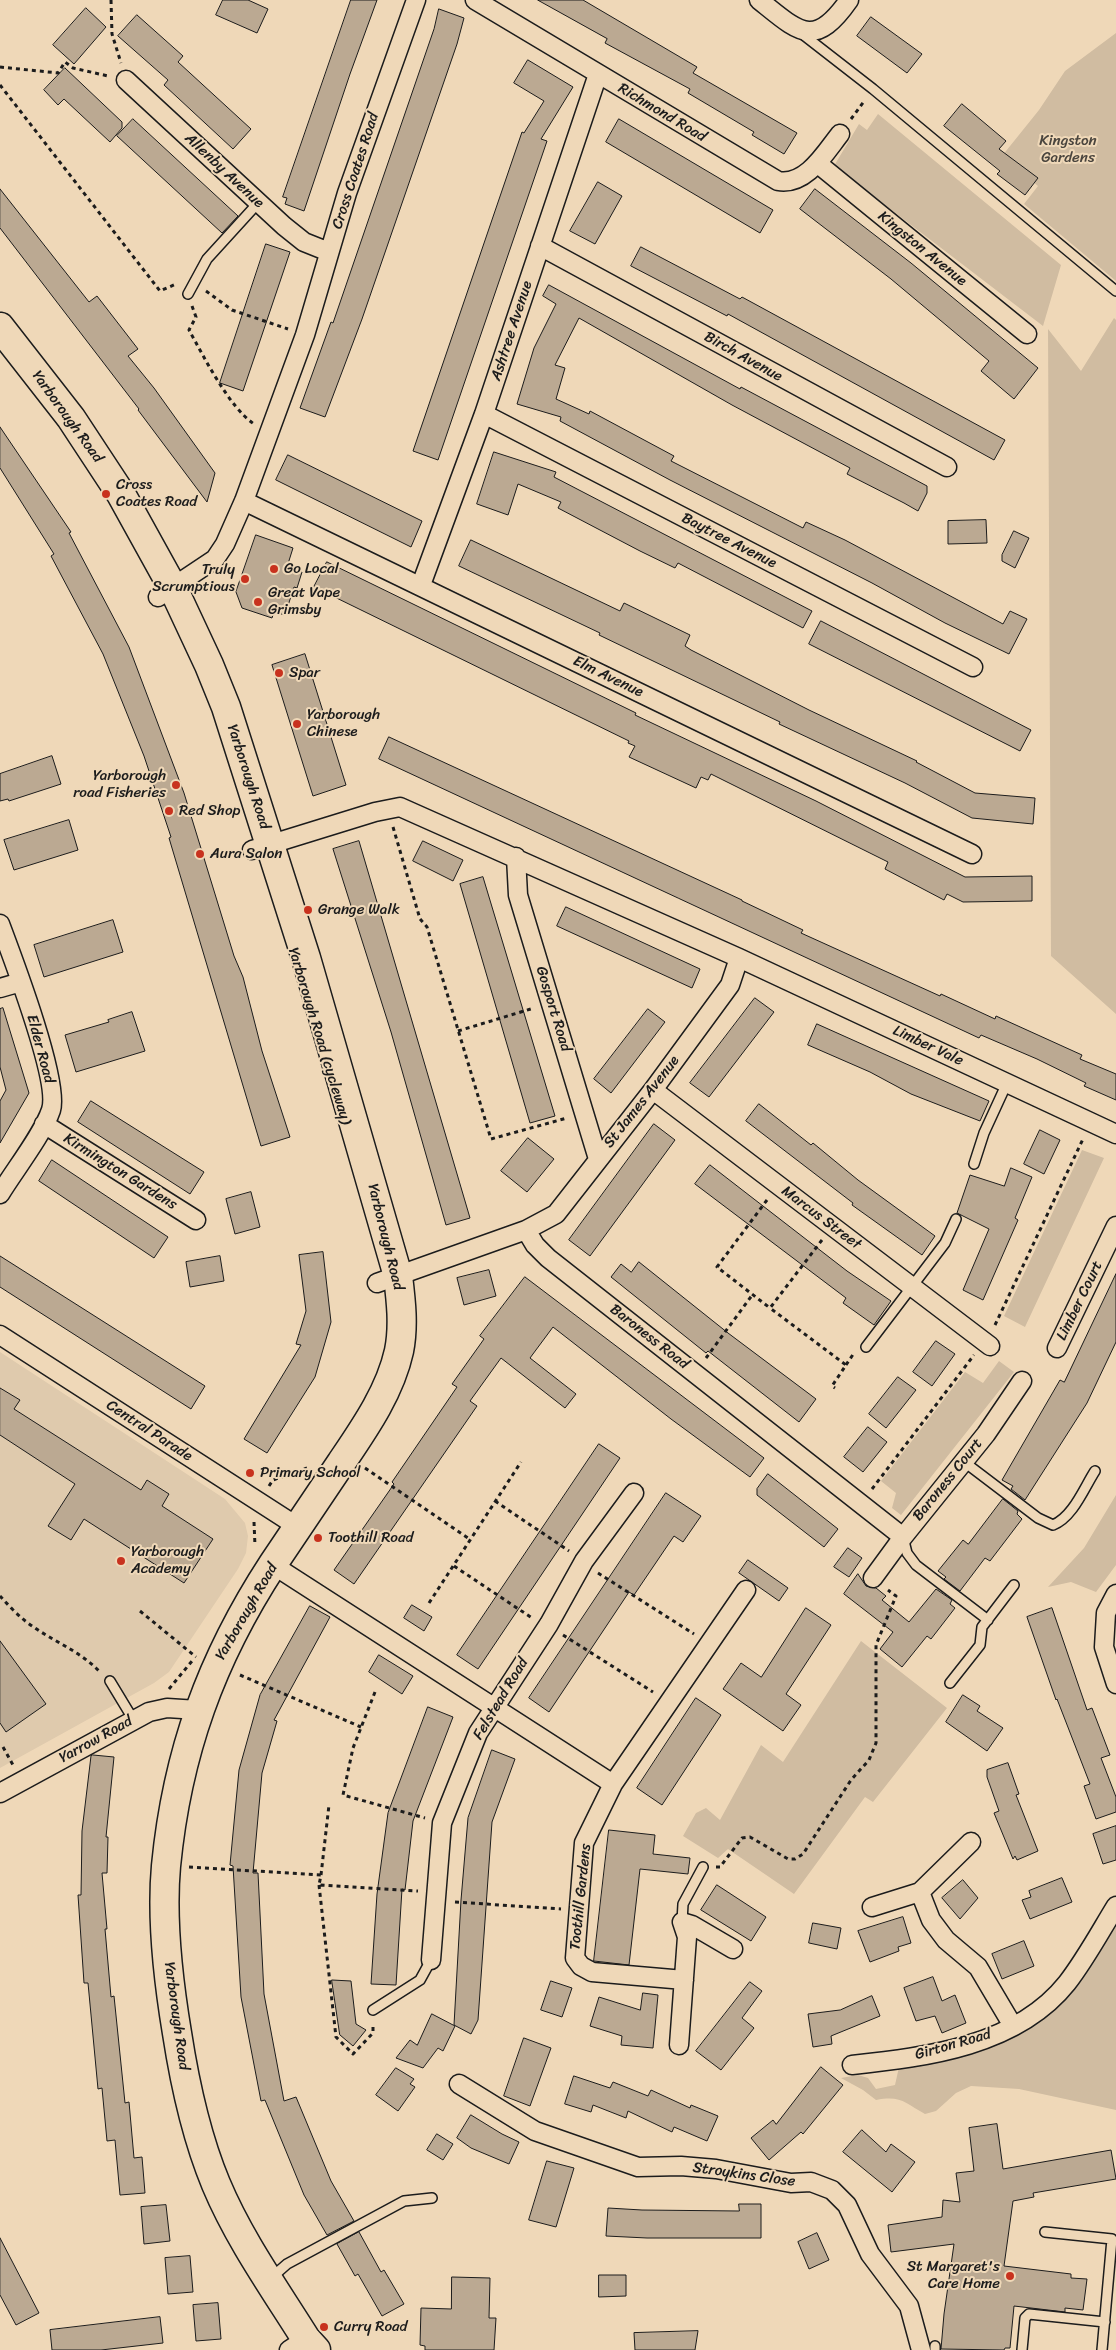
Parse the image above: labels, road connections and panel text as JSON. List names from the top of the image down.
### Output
{
  "streets": {
    "main road": ["Yarborough Road"],
    "street": [
      "Richmond Road",
      "Allenby Avenue",
      "Cross Coates Road",
      "Kingston Avenue",
      "Ashtree Avenue",
      "Birch Avenue",
      "Baytree Avenue",
      "Elm Avenue",
      "Gosport Road",
      "Limber Vale",
      "Elder Road",
      "St James Avenue",
      "Kirmington Gardens",
      "Marcus Street",
      "Limber Court",
      "Baroness Road",
      "Central Parade",
      "Baroness Court",
      "Felstead Road",
      "Yarrow Road",
      "Toothill Gardens",
      "Girton Road",
      "Stroykins Close"
    ]
  },
  "crossings": [
    ["Richmond Road", "Kingston Avenue"],
    ["Richmond Road", "Ashtree Avenue"],
    ["Allenby Avenue", "Cross Coates Road"],
    ["Cross Coates Road", "Yarborough Road"],
    ["Cross Coates Road", "Elm Avenue"],
    ["Ashtree Avenue", "Birch Avenue"],
    ["Ashtree Avenue", "Baytree Avenue"],
    ["Ashtree Avenue", "Elm Avenue"],
    ["Yarborough Road", "Central Parade"],
    ["Yarborough Road", "Yarrow Road"],
    ["Gosport Road", "St James Avenue"],
    ["Limber Vale", "St James Avenue"],
    ["Elder Road", "Kirmington Gardens"],
    ["St James Avenue", "Marcus Street"],
    ["St James Avenue", "Baroness Road"],
    ["Baroness Road", "Baroness Court"]
  ],
  "parks": ["Kingston Gardens"],
  "places": [
    "Cross Coates Road",
    "Go Local",
    "Truly Scrumptious",
    "Great Vape Grimsby",
    "Spar",
    "Yarborough Chinese",
    "Yarborough road Fisheries",
    "Red Shop",
    "Aura Salon",
    "Grange Walk",
    "Primary School",
    "Toothill Road",
    "Yarborough Academy",
    "St Margaret's Care Home",
    "Curry Road"
  ]
}
